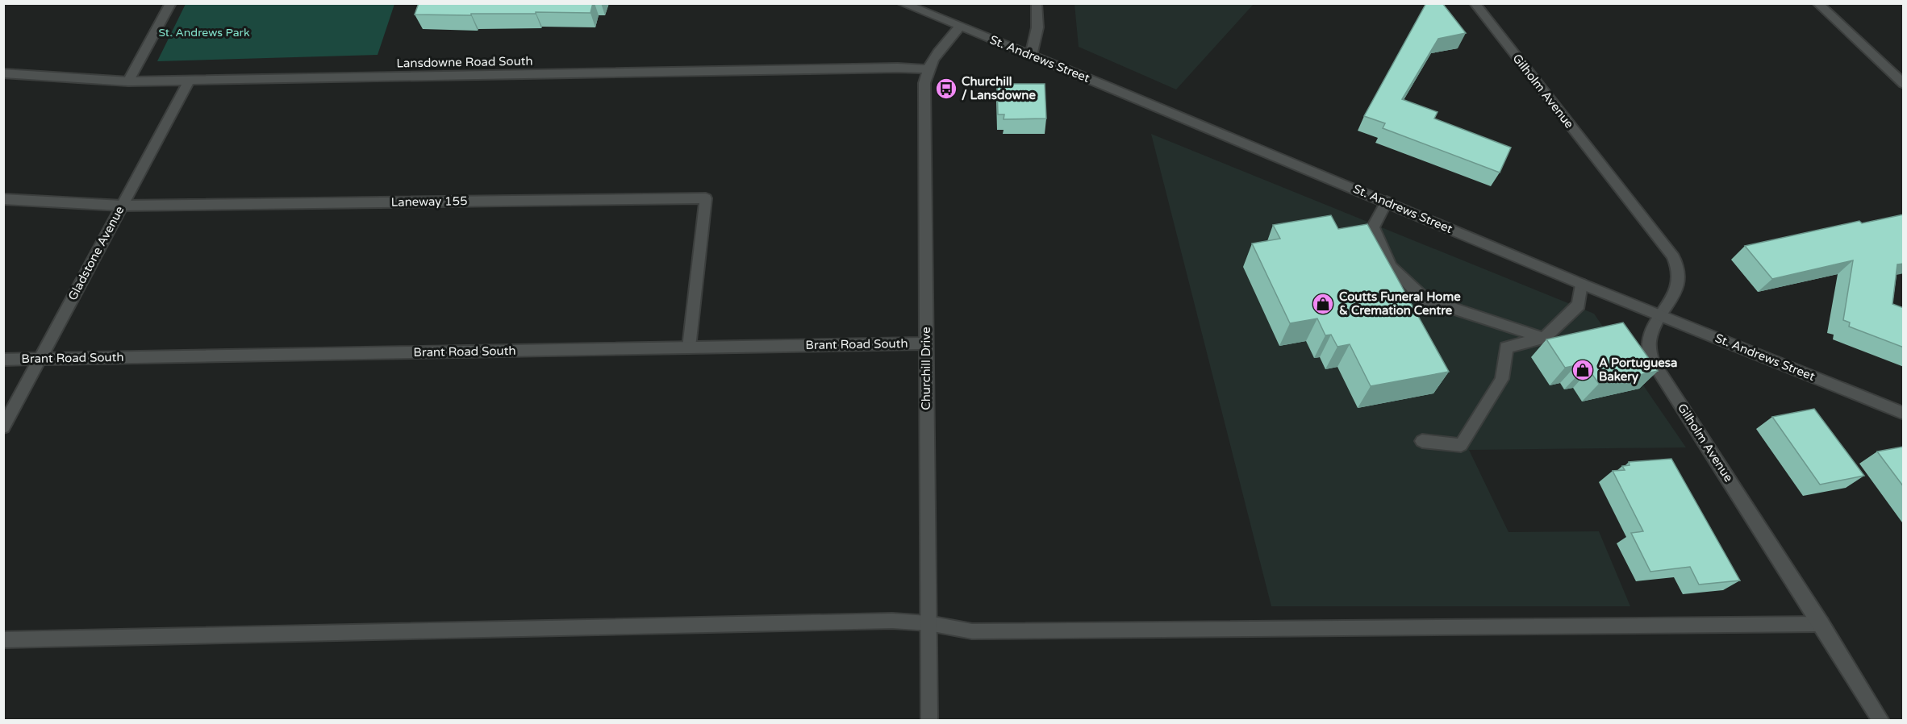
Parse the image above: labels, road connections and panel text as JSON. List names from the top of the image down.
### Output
{
  "streets": {
    "street": [
      "St. Andrews Street",
      "Lansdowne Road South",
      "Gilholm Avenue",
      "Laneway 155",
      "Gladstone Avenue",
      "Brant Road South",
      "Churchill Drive"
    ]
  },
  "crossings": [
    ["St. Andrews Street", "Gilholm Avenue"],
    ["St. Andrews Street", "Churchill Drive"],
    ["Lansdowne Road South", "Gladstone Avenue"],
    ["Lansdowne Road South", "Churchill Drive"],
    ["Laneway 155", "Gladstone Avenue"],
    ["Laneway 155", "Brant Road South"],
    ["Gladstone Avenue", "Brant Road South"],
    ["Brant Road South", "Churchill Drive"]
  ],
  "parks": ["St. Andrews Park"],
  "places": {
    "bus stop": ["Churchill / Lansdowne"],
    "shop": ["Coutts Funeral Home & Cremation Centre", "A Portuguesa Bakery"]
  }
}
